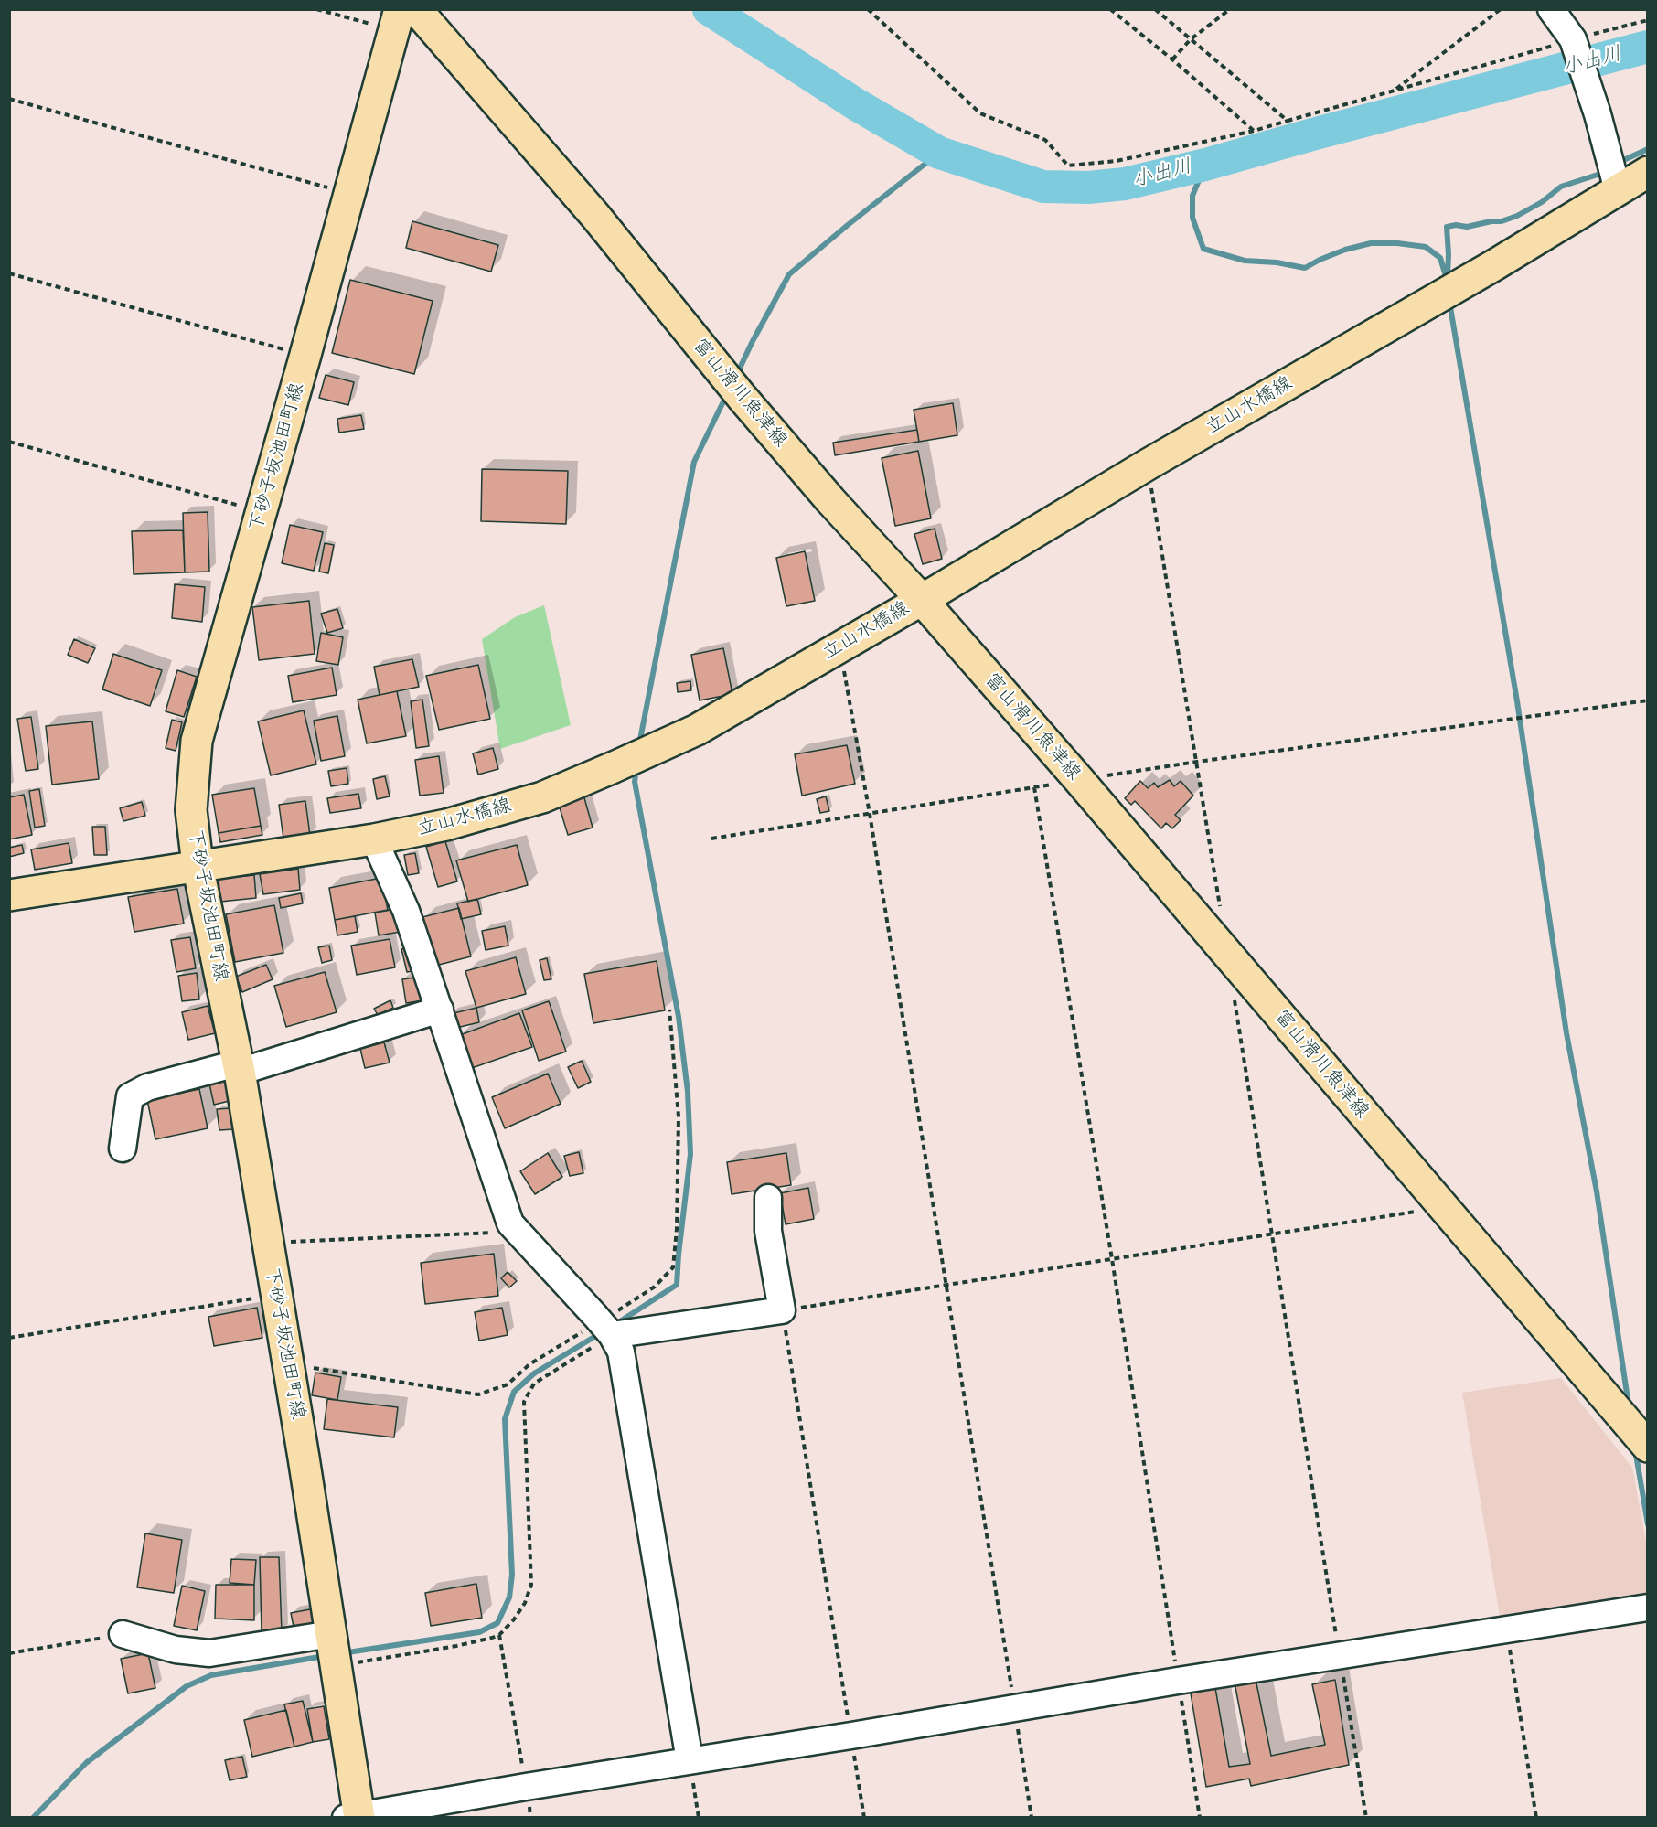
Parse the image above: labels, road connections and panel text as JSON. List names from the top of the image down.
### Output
{
  "streets": {
    "main road": ["富山滑川魚津線", "立山水橋線", "下砂子坂池田町線"]
  },
  "crossings": [
    ["富山滑川魚津線", "立山水橋線"],
    ["立山水橋線", "下砂子坂池田町線"]
  ],
  "water": ["小出川"]
}
